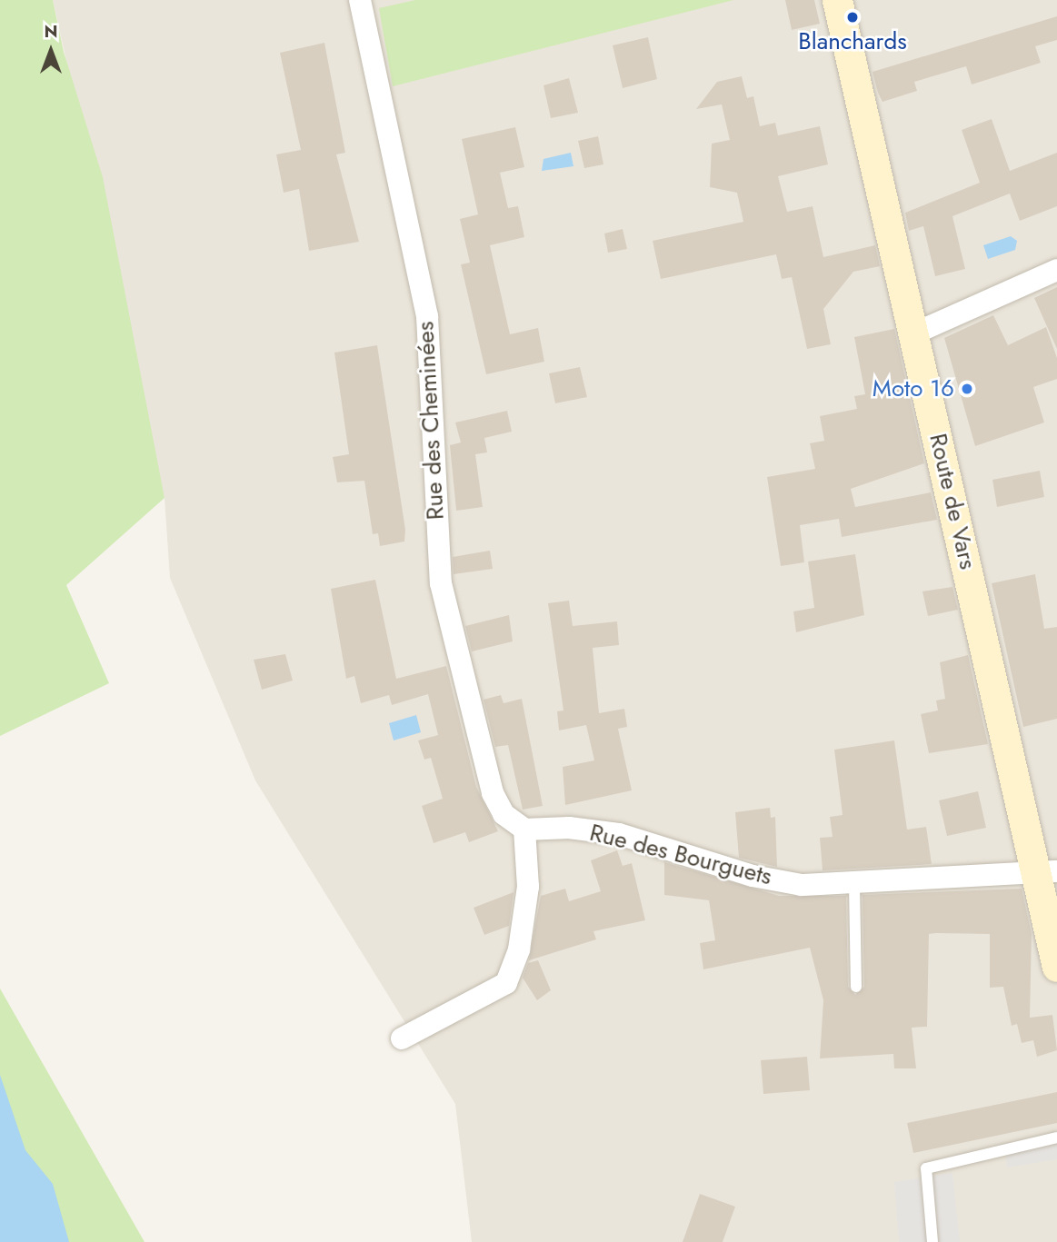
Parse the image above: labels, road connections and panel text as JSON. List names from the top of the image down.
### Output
{
  "streets": {
    "main road": ["Route de Vars"],
    "street": ["Rue des Cheminées", "Rue des Bourguets"]
  },
  "crossings": [
    ["Rue des Cheminées", "Rue des Bourguets"],
    ["Route de Vars", "Rue des Bourguets"]
  ],
  "places": ["Blanchards", "Moto 16"],
  "north": "top"
}
